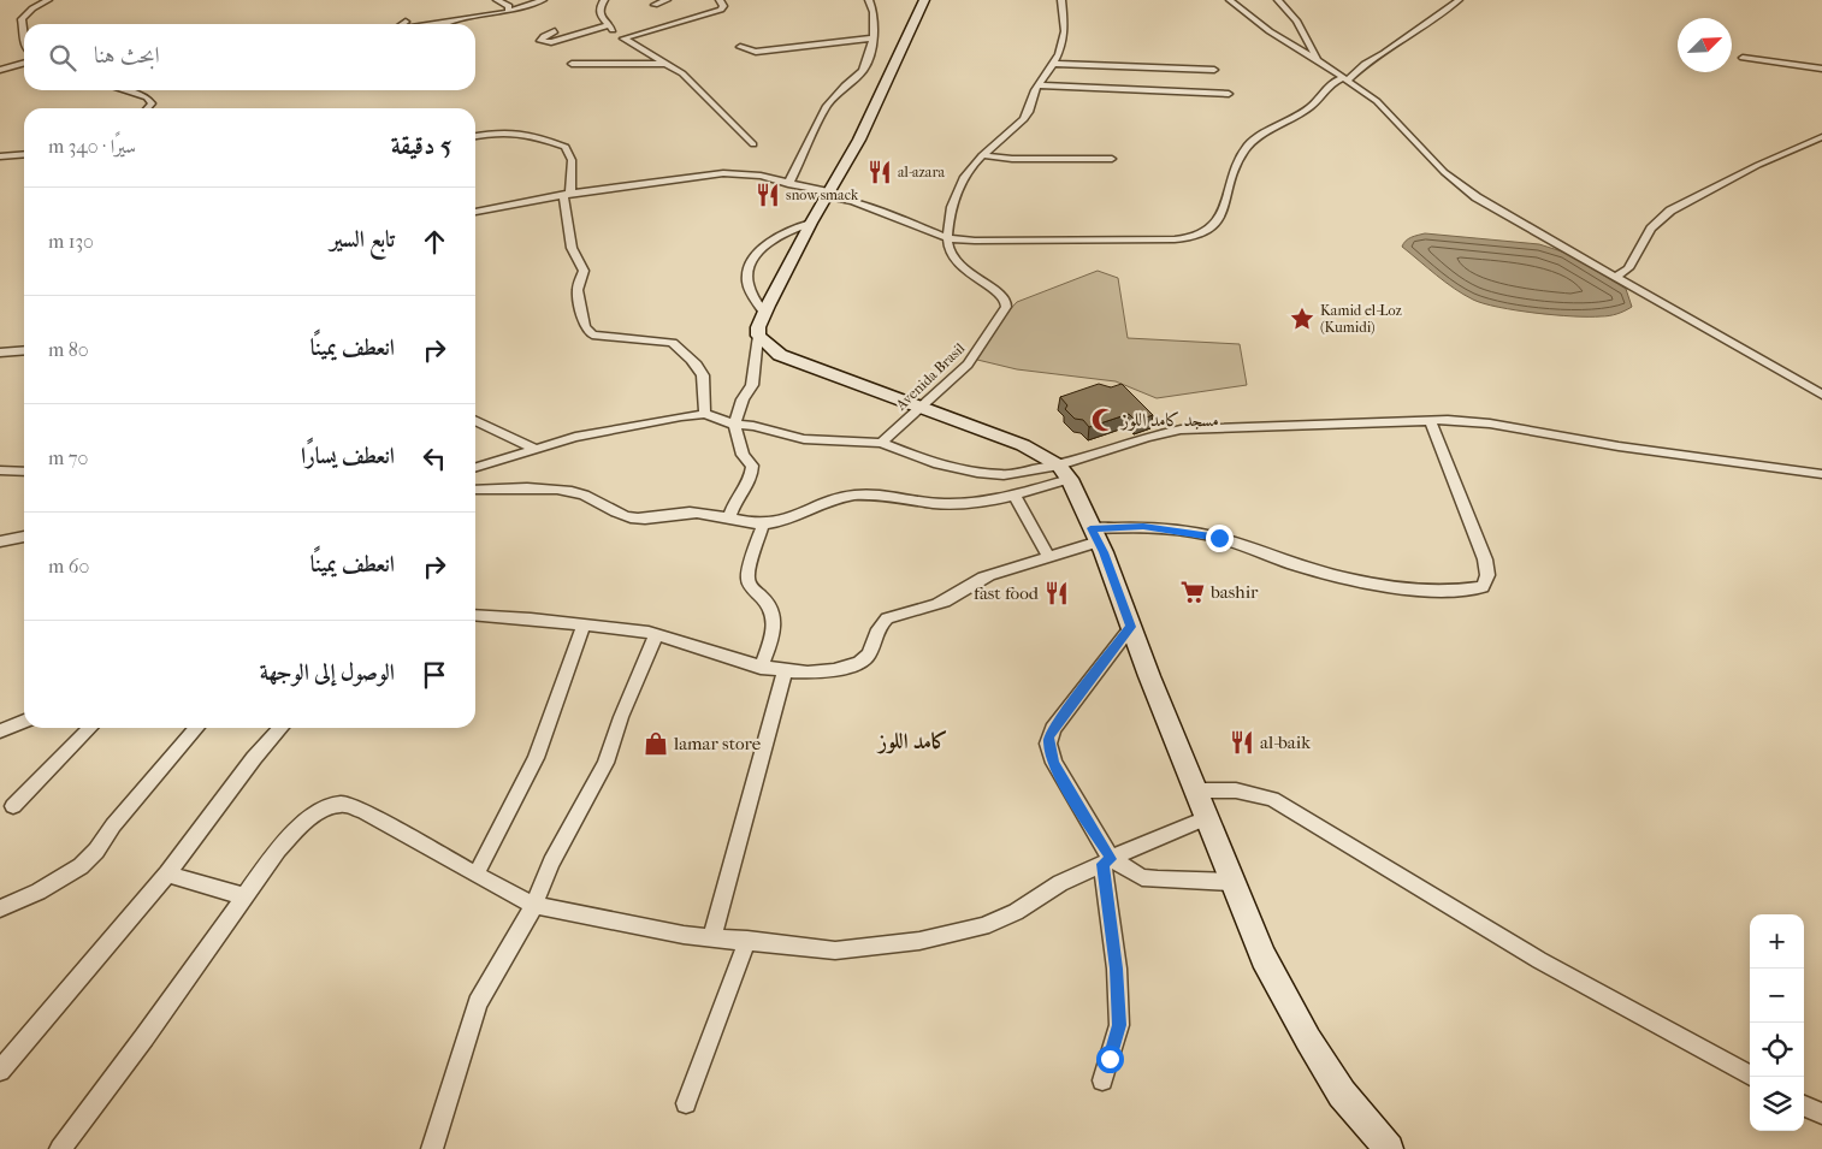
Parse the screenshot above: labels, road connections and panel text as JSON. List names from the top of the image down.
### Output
{
  "streets": {
    "street": ["Avenida Brasil"]
  },
  "districts": ["كامد اللوز"],
  "places": {
    "restaurant": [
      "al-azara",
      "snow smack",
      "fast food",
      "al-baik"
    ],
    "place": ["Kamid el-Loz (Kumidi)"],
    "mosque": ["مسجد كامد اللوز"],
    "supermarket": ["bashir"],
    "shop": ["lamar store"]
  },
  "north": "top right",
  "page": {
    "search": "ابحث هنا",
    "heading": ["5 دقيقة", "سيرًا · 340 m"],
    "list": [
      ["تابع السير", "130 m"],
      ["انعطف يمينًا", "80 m"],
      ["انعطف يسارًا", "70 m"],
      ["انعطف يمينًا", "60 m"],
      "الوصول إلى الوجهة"
    ],
    "map_buttons": ["+", "−"]
  }
}
